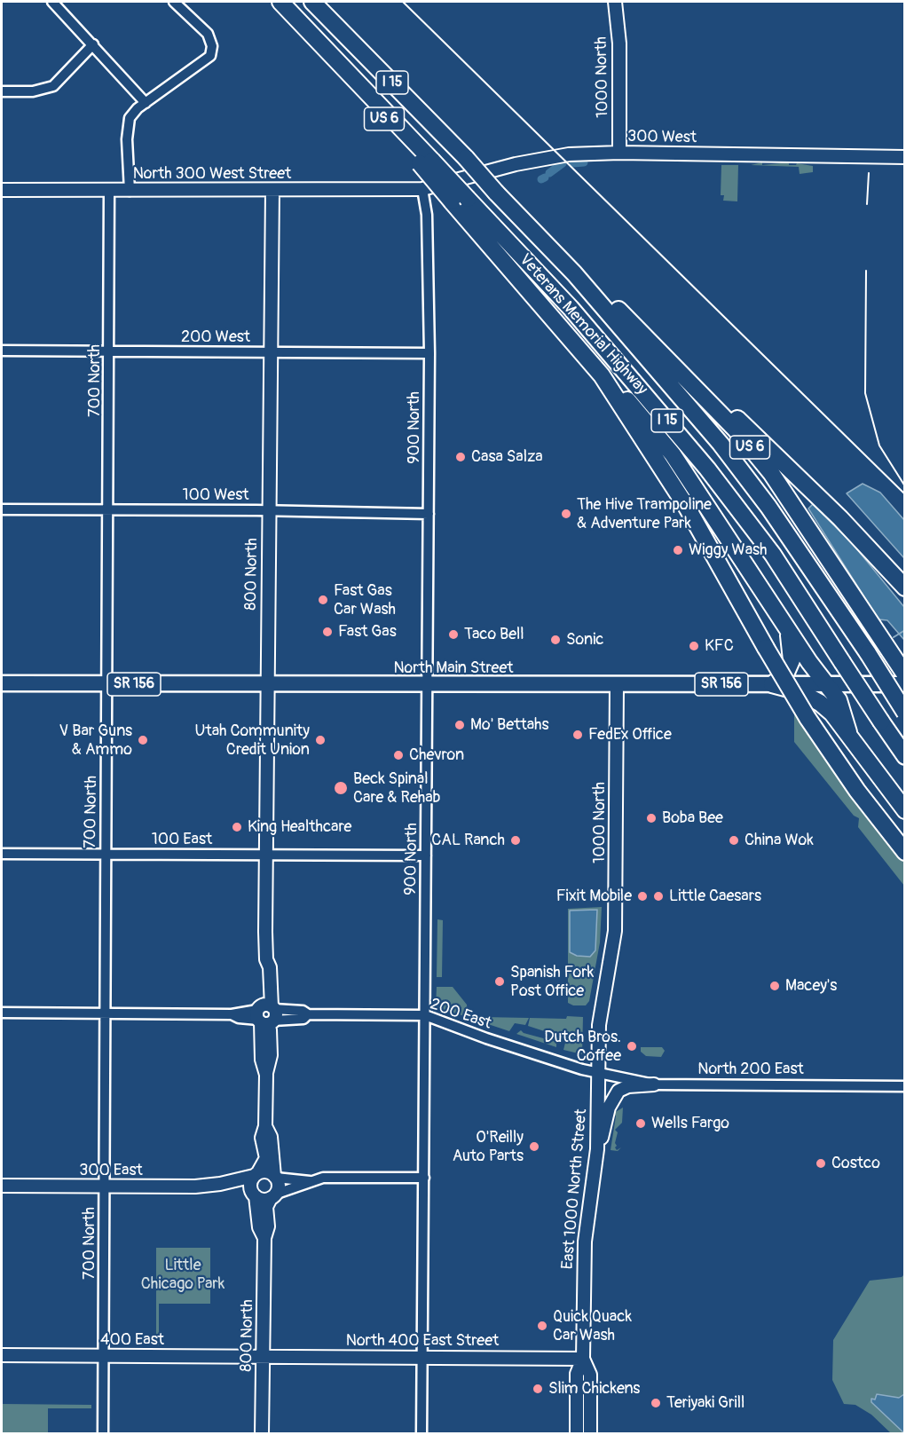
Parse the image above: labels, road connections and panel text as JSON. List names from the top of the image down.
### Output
{
  "streets": {
    "highway": ["I 15", "US 6", "Veterans Memorial Highway"],
    "main road": ["North Main Street", "SR 156"],
    "street": [
      "1000 North",
      "300 West",
      "North 300 West Street",
      "200 West",
      "700 North",
      "900 North",
      "100 West",
      "800 North",
      "100 East",
      "200 East",
      "North 200 East",
      "300 East",
      "East 1000 North Street",
      "400 East",
      "North 400 East Street"
    ]
  },
  "crossings": [
    ["1000 North", "300 West"],
    ["1000 North", "North Main Street"],
    ["1000 North", "East 1000 North Street"],
    ["US 6", "Veterans Memorial Highway"],
    ["300 West", "North 300 West Street"],
    ["300 West", "900 North"],
    ["North 300 West Street", "700 North"],
    ["North 300 West Street", "900 North"],
    ["North 300 West Street", "800 North"],
    ["200 West", "700 North"],
    ["200 West", "900 North"],
    ["200 West", "800 North"],
    ["700 North", "100 West"],
    ["700 North", "North Main Street"],
    ["700 North", "100 East"],
    ["700 North", "200 East"],
    ["700 North", "300 East"],
    ["700 North", "400 East"],
    ["900 North", "100 West"],
    ["900 North", "North Main Street"],
    ["900 North", "100 East"],
    ["900 North", "200 East"],
    ["900 North", "North 400 East Street"],
    ["100 West", "800 North"],
    ["800 North", "North Main Street"],
    ["800 North", "100 East"],
    ["800 North", "200 East"],
    ["800 North", "300 East"],
    ["800 North", "400 East"],
    ["800 North", "North 400 East Street"],
    ["200 East", "North 200 East"],
    ["200 East", "East 1000 North Street"],
    ["North 200 East", "East 1000 North Street"],
    ["East 1000 North Street", "North 400 East Street"],
    ["400 East", "North 400 East Street"]
  ],
  "parks": ["Little Chicago Park"],
  "places": [
    "Casa Salza",
    "The Hive Trampoline & Adventure Park",
    "Wiggy Wash",
    "Fast Gas Car Wash",
    "Fast Gas",
    "Taco Bell",
    "Sonic",
    "KFC",
    "Mo' Bettahs",
    "FedEx Office",
    "V Bar Guns & Ammo",
    "Utah Community Credit Union",
    "Chevron",
    "Beck Spinal Care & Rehab",
    "Boba Bee",
    "King Healthcare",
    "CAL Ranch",
    "China Wok",
    "Fixit Mobile",
    "Little Caesars",
    "Spanish Fork Post Office",
    "Macey's",
    "Dutch Bros. Coffee",
    "Wells Fargo",
    "O'Reilly Auto Parts",
    "Costco",
    "Quick Quack Car Wash",
    "Slim Chickens",
    "Teriyaki Grill"
  ]
}
